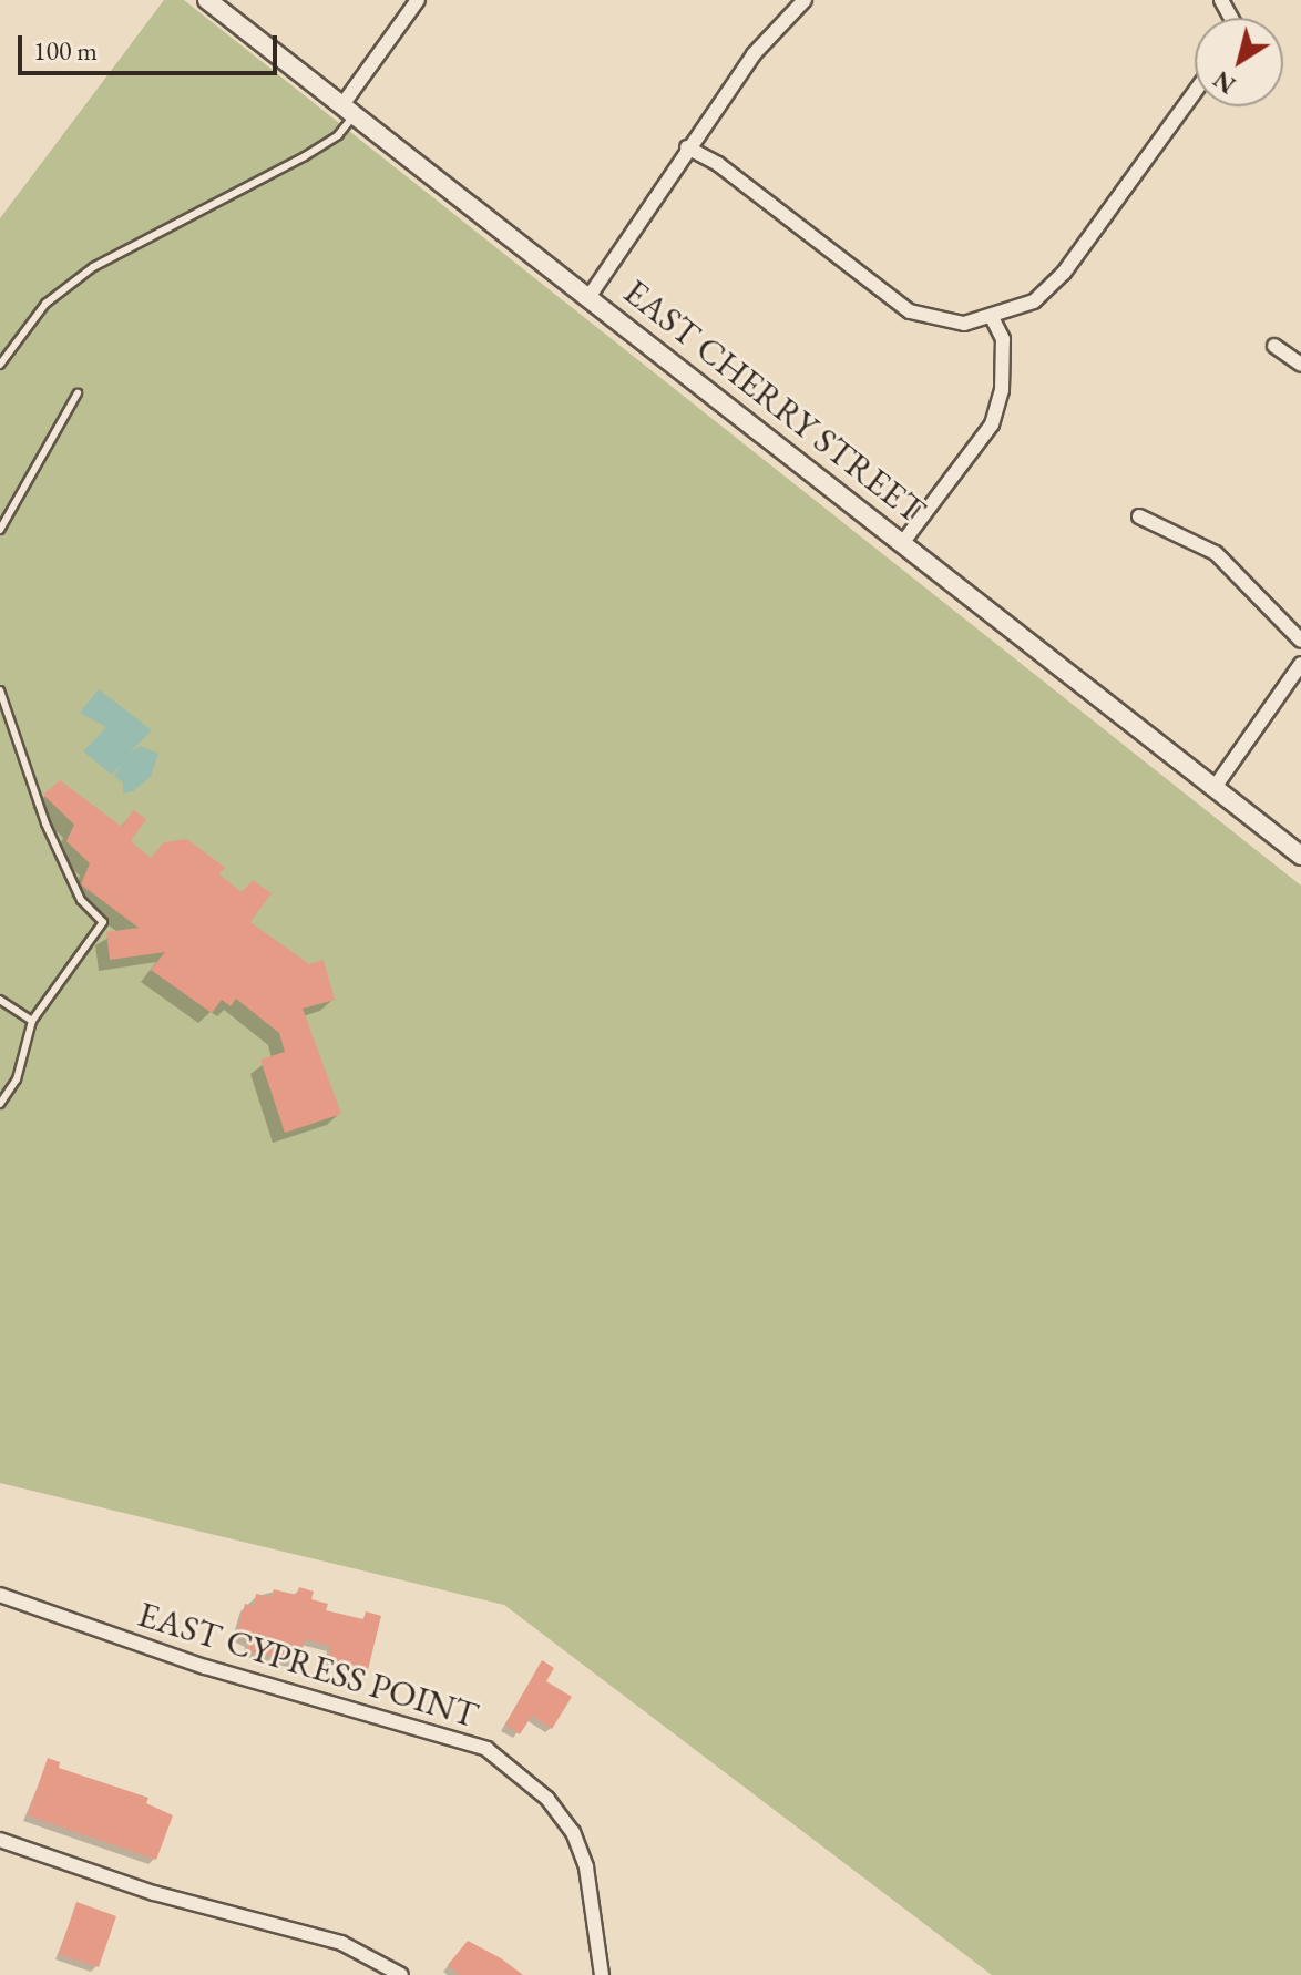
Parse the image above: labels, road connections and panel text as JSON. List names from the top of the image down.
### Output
{
  "streets": {
    "street": ["EAST CHERRY STREET", "EAST CYPRESS POINT"]
  },
  "scale_bar": "100 m",
  "north": "bottom left"
}
